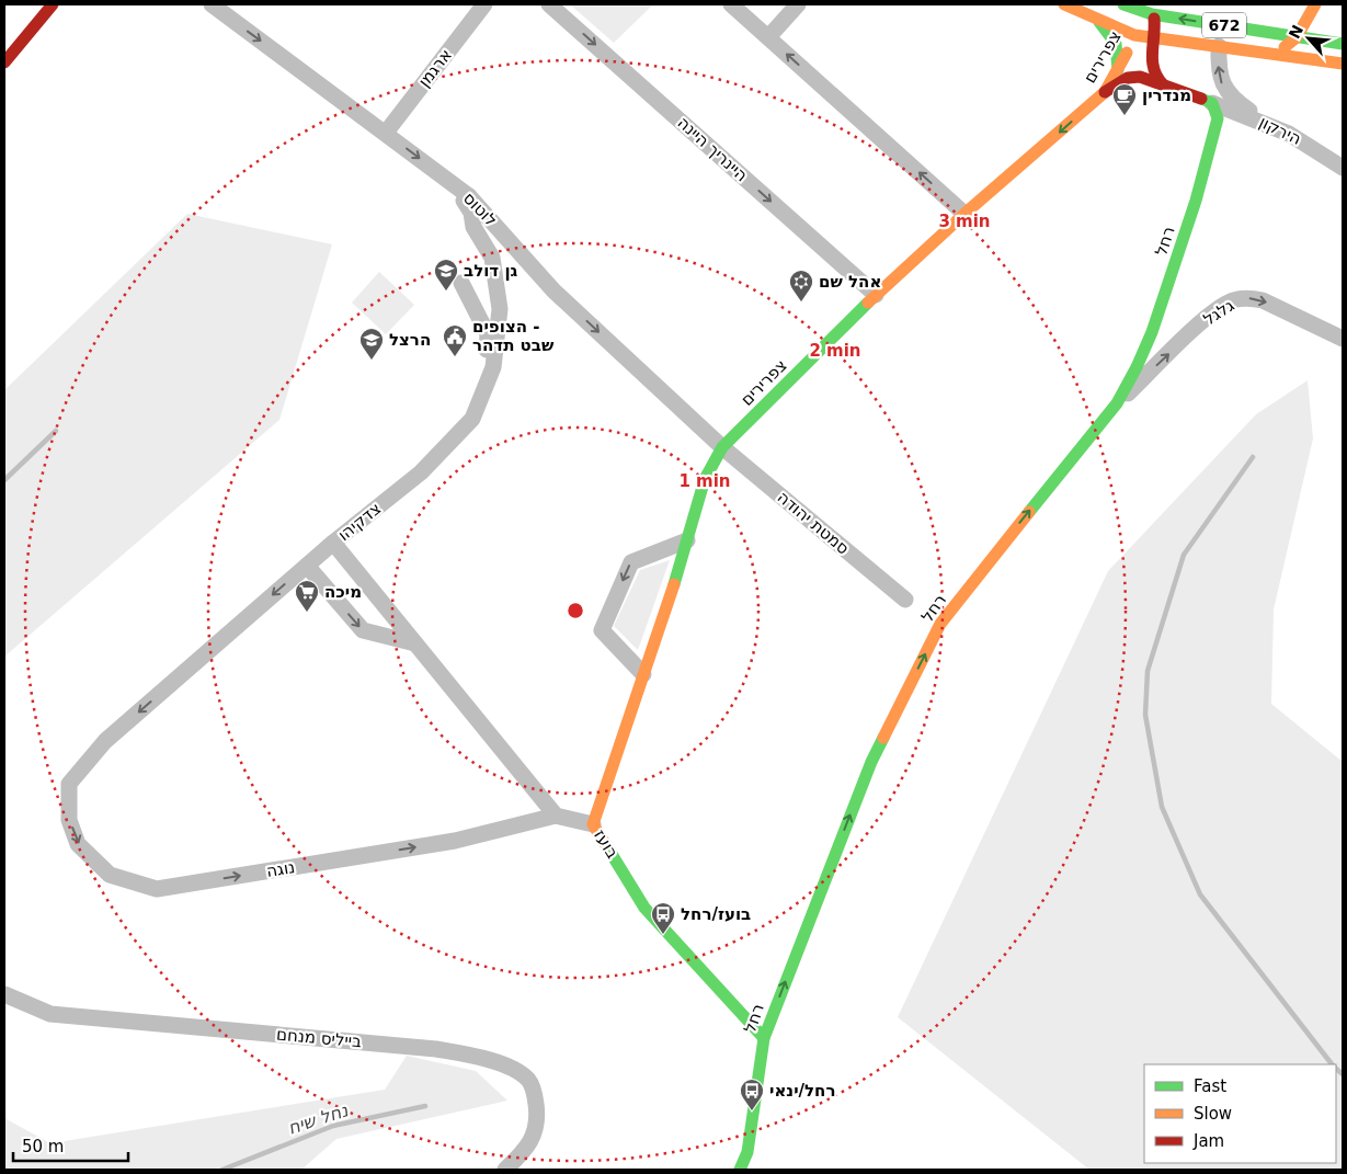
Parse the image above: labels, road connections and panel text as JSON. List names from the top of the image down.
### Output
{
  "streets": {
    "street": [
      "672",
      "צפרירים",
      "ארגמן",
      "הירקון",
      "היינריך היינה",
      "לוטוס",
      "רחל",
      "גלגל",
      "צדקיהו",
      "סמטת יהודה",
      "בועז",
      "נוגה",
      "בייליס מנחם"
    ]
  },
  "crossings": [
    ["672", "צפרירים"],
    ["צפרירים", "היינריך היינה"],
    ["צפרירים", "לוטוס"],
    ["צפרירים", "סמטת יהודה"],
    ["צפרירים", "בועז"],
    ["ארגמן", "לוטוס"],
    ["הירקון", "רחל"],
    ["לוטוס", "צדקיהו"],
    ["לוטוס", "סמטת יהודה"],
    ["רחל", "גלגל"],
    ["רחל", "בועז"],
    ["צדקיהו", "נוגה"],
    ["בועז", "נוגה"]
  ],
  "one_way": [
    "לוטוס",
    "רחל",
    "גלגל",
    "צדקיהו",
    "נוגה"
  ],
  "water": ["נחל שיח"],
  "places": {
    "cafe": ["מנדרין"],
    "school or university": ["גן דולב", "הרצל"],
    "synagogue": ["אהל שם"],
    "public building": ["הצופים - שבט תדהר"],
    "supermarket": ["מיכה"],
    "bus stop": ["בועז/רחל", "רחל/ינאי"]
  },
  "legend": ["Fast", "Slow", "Jam"],
  "scale_bar": "50 m",
  "north": "top left",
  "rings": ["3 min", "2 min", "1 min"]
}
